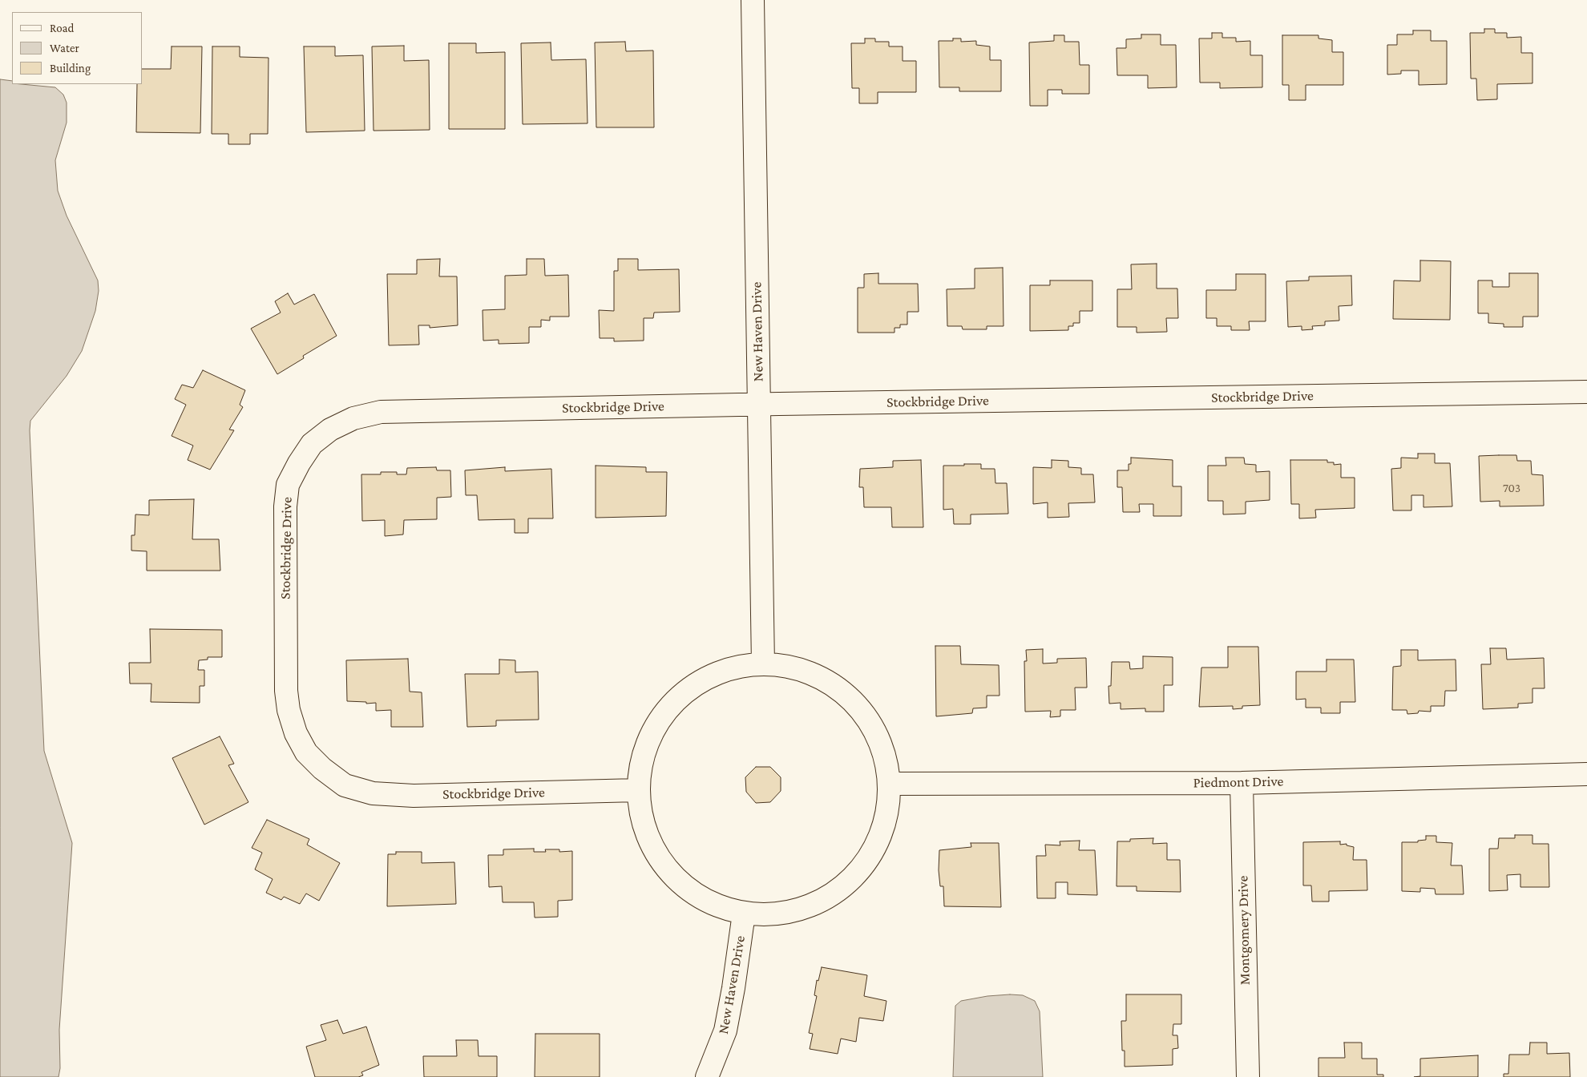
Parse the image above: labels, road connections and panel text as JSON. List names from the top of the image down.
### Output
{
  "streets": {
    "street": [
      "New Haven Drive",
      "Stockbridge Drive",
      "Piedmont Drive",
      "Montgomery Drive"
    ]
  },
  "crossings": [
    ["New Haven Drive", "Stockbridge Drive"],
    ["Piedmont Drive", "Montgomery Drive"]
  ],
  "house_numbers": ["703"],
  "legend": ["Road", "Water", "Building"]
}
